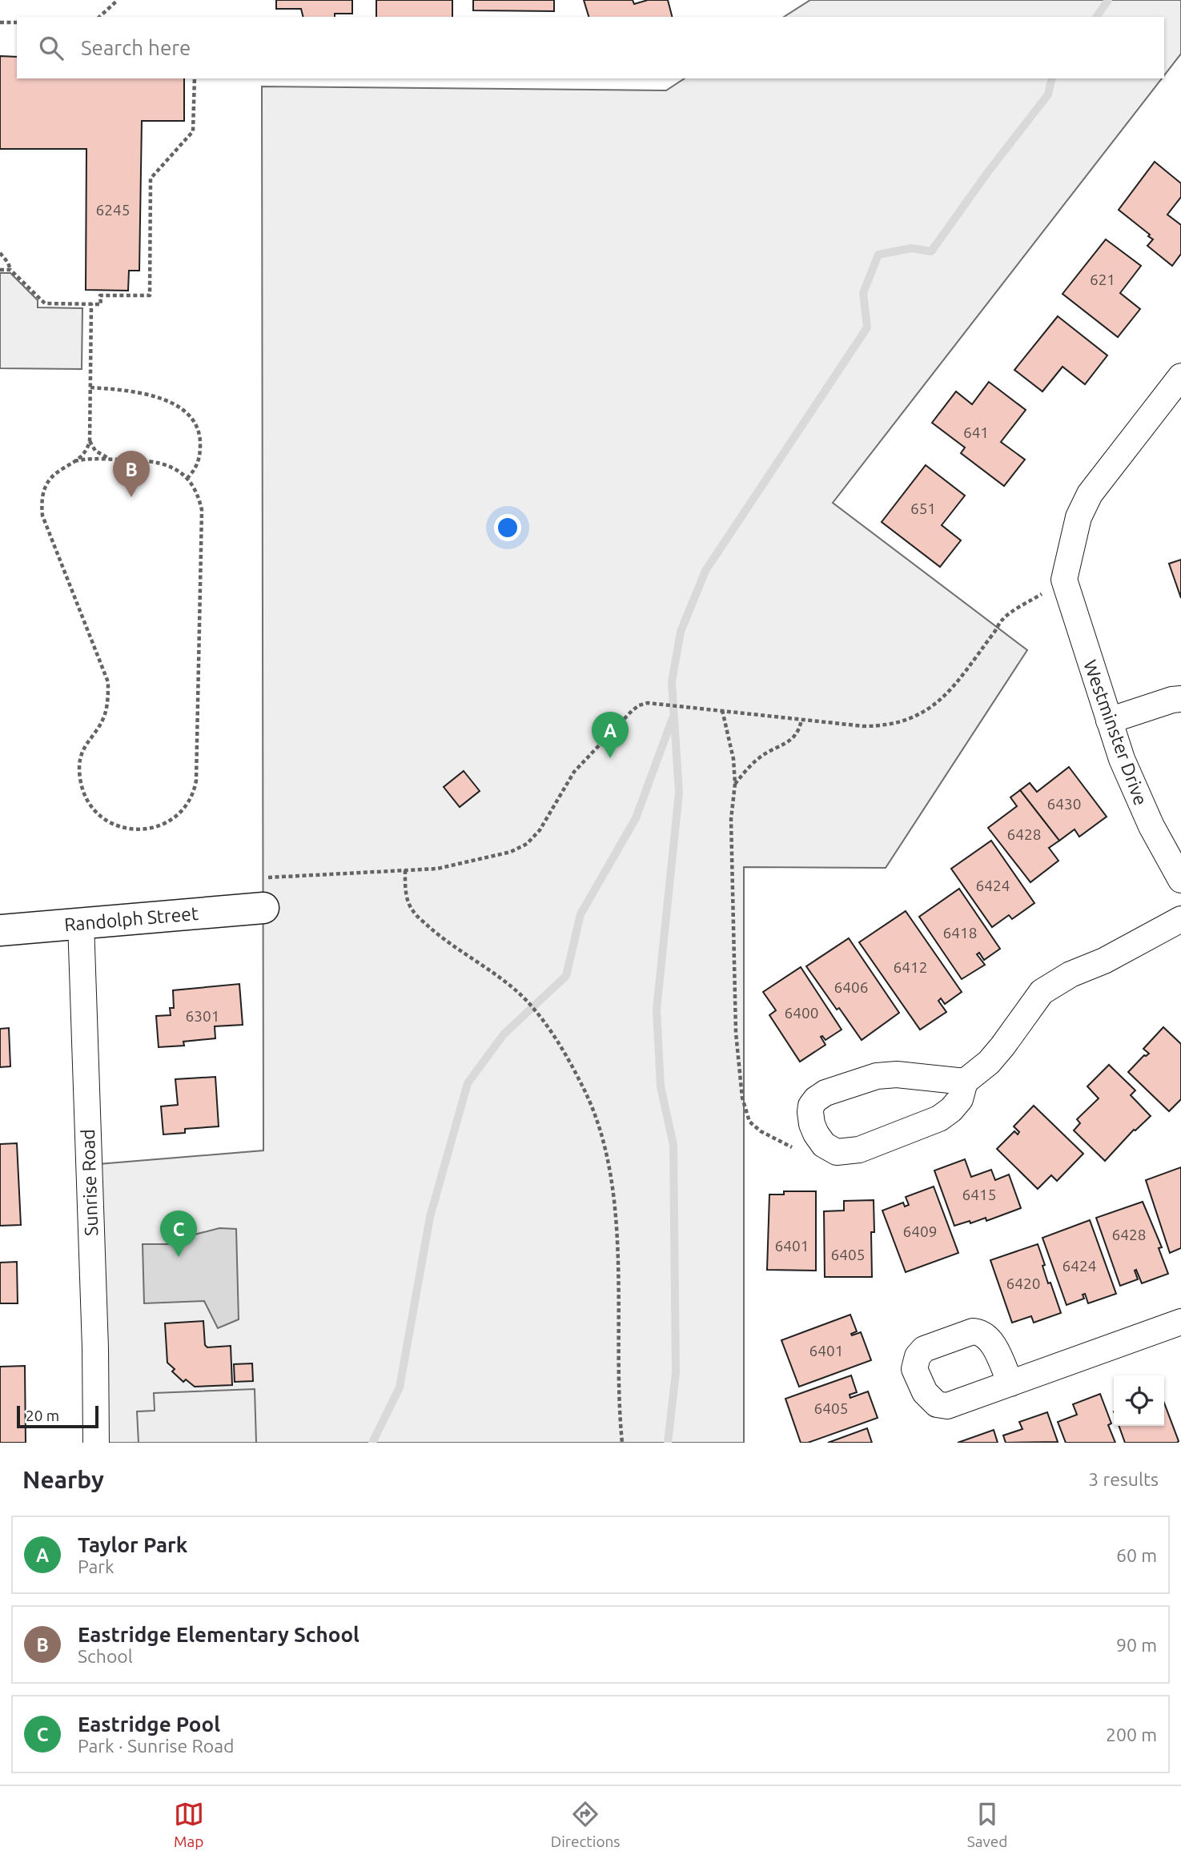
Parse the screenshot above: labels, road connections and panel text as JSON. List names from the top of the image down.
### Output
{
  "streets": {
    "street": ["Westminster Drive", "Randolph Street", "Sunrise Road"]
  },
  "crossings": [
    ["Randolph Street", "Sunrise Road"]
  ],
  "house_numbers": [
    "6245",
    "621",
    "641",
    "651",
    "6430",
    "6428",
    "6424",
    "6418",
    "6412",
    "6406",
    "6400",
    "6301",
    "6415",
    "6409",
    "6428",
    "6401",
    "6405",
    "6424",
    "6420",
    "6401",
    "6405"
  ],
  "scale_bar": "20 m",
  "page": {
    "search": "Search here",
    "pins": ["B", "A", "C"],
    "scale": "20 m",
    "heading": ["Nearby", "3 results"],
    "list": [
      {
        "mark": "A",
        "name": "Taylor Park",
        "note": "Park",
        "value": "60 m"
      },
      {
        "mark": "B",
        "name": "Eastridge Elementary School",
        "note": "School",
        "value": "90 m"
      },
      {
        "mark": "C",
        "name": "Eastridge Pool",
        "note": "Park · Sunrise Road",
        "value": "200 m"
      }
    ],
    "nav": ["Map", "Directions", "Saved"]
  }
}
